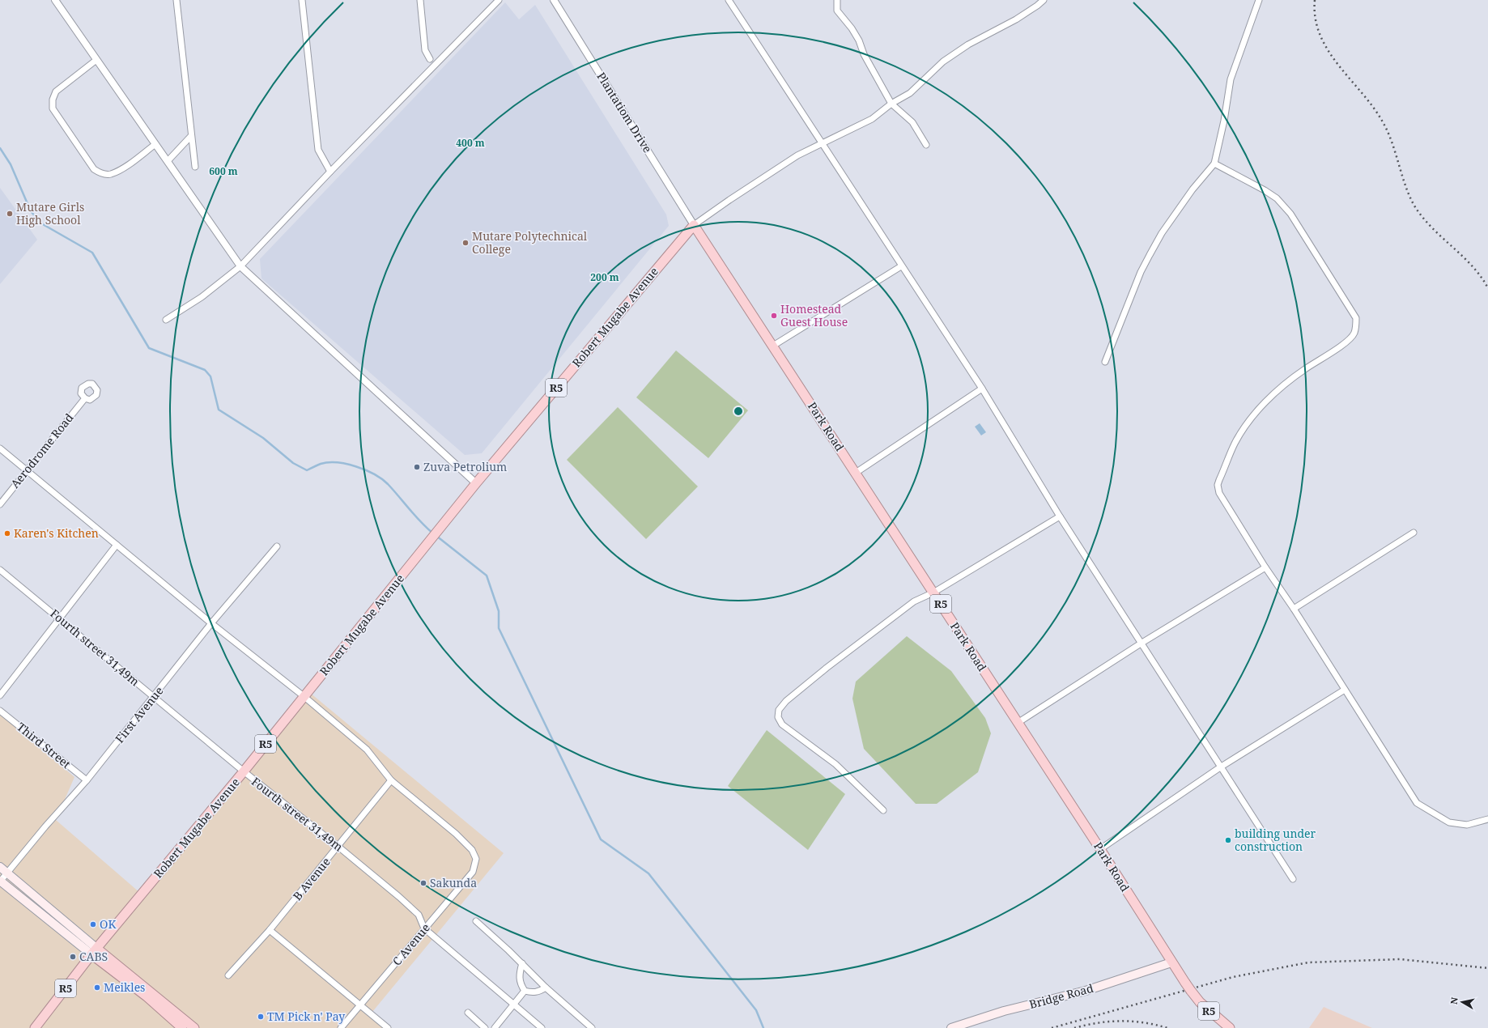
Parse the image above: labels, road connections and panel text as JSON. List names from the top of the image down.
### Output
{
  "streets": {
    "highway": ["Robert Mugabe Avenue", "R5", "Park Road"],
    "main road": ["Bridge Road"],
    "street": [
      "Plantatiom Drive",
      "Aerodrome Road",
      "Fourth street 31,49m",
      "First Avenue",
      "Third Street",
      "B Avenue",
      "C Avenue"
    ]
  },
  "crossings": [
    ["Plantatiom Drive", "Robert Mugabe Avenue"],
    ["Plantatiom Drive", "Park Road"],
    ["Robert Mugabe Avenue", "Park Road"],
    ["Robert Mugabe Avenue", "Fourth street 31,49m"],
    ["Park Road", "Bridge Road"],
    ["Fourth street 31,49m", "First Avenue"],
    ["Fourth street 31,49m", "B Avenue"],
    ["Fourth street 31,49m", "C Avenue"],
    ["First Avenue", "Third Street"],
    ["B Avenue", "C Avenue"]
  ],
  "places": [
    "Mutare Girls High School",
    "Mutare Polytechnical College",
    "Homestead Guest House",
    "Zuva Petrolium",
    "Karen's Kitchen",
    "building under construction",
    "Sakunda",
    "OK",
    "CABS",
    "Meikles",
    "TM Pick n' Pay"
  ],
  "north": "left",
  "rings": ["400 m", "600 m", "200 m"]
}
